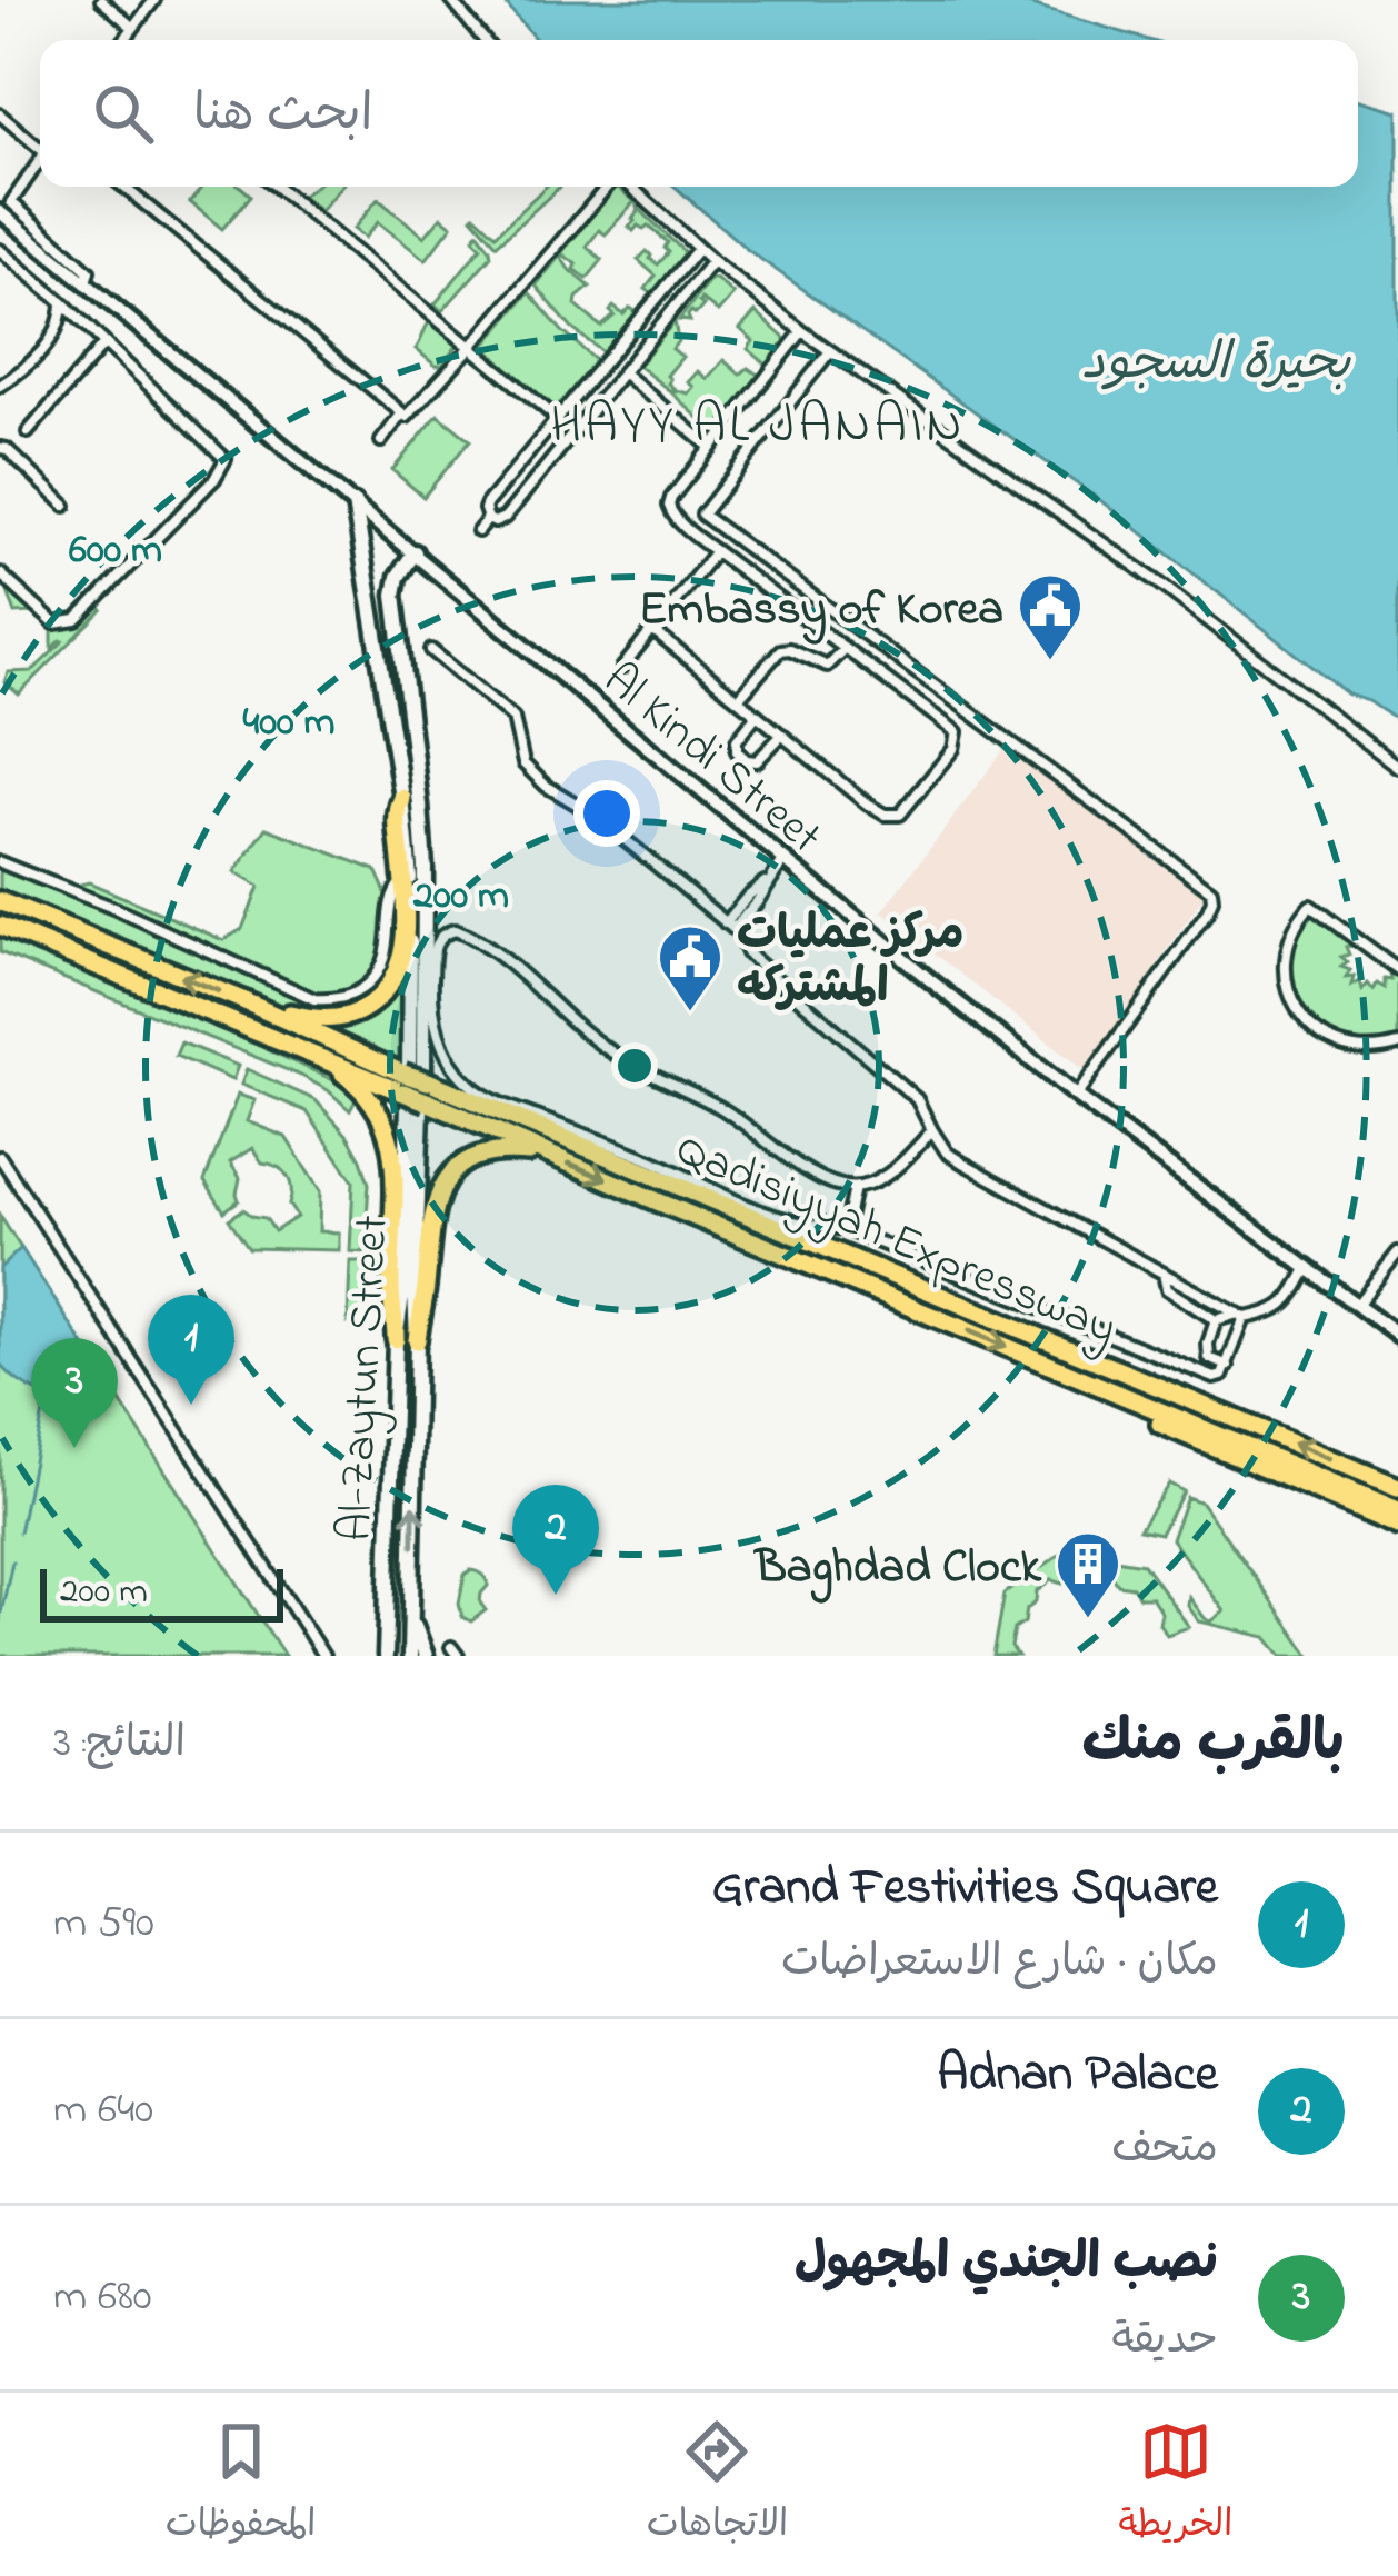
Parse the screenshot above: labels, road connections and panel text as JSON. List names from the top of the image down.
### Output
{
  "streets": {
    "highway": ["Qadisiyyah Expressway"],
    "main road": ["Al-Zaytun Street"],
    "street": ["Al Kindi Street"]
  },
  "crossings": [
    ["Al Kindi Street", "Al-Zaytun Street"],
    ["Qadisiyyah Expressway", "Al-Zaytun Street"]
  ],
  "districts": ["HAYY AL JANAIN"],
  "water": ["بحيرة السجود"],
  "places": {
    "public building": ["Embassy of Korea", "مركز عمليات المشتركه"],
    "building": ["Baghdad Clock"]
  },
  "scale_bar": "200 m",
  "page": {
    "search": "ابحث هنا",
    "pins": ["1", "3", "2"],
    "scale": "200 m",
    "heading": ["بالقرب منك", "النتائج: 3"],
    "list": [
      {
        "mark": "1",
        "name": "Grand Festivities Square",
        "note": "مكان · شارع الاستعراضات",
        "value": "590 m"
      },
      {
        "mark": "2",
        "name": "Adnan Palace",
        "note": "متحف",
        "value": "640 m"
      },
      {
        "mark": "3",
        "name": "نصب الجندي المجهول",
        "note": "حديقة",
        "value": "680 m"
      }
    ],
    "nav": ["الخريطة", "الاتجاهات", "المحفوظات"]
  },
  "rings": ["600 m", "400 m", "200 m"]
}
